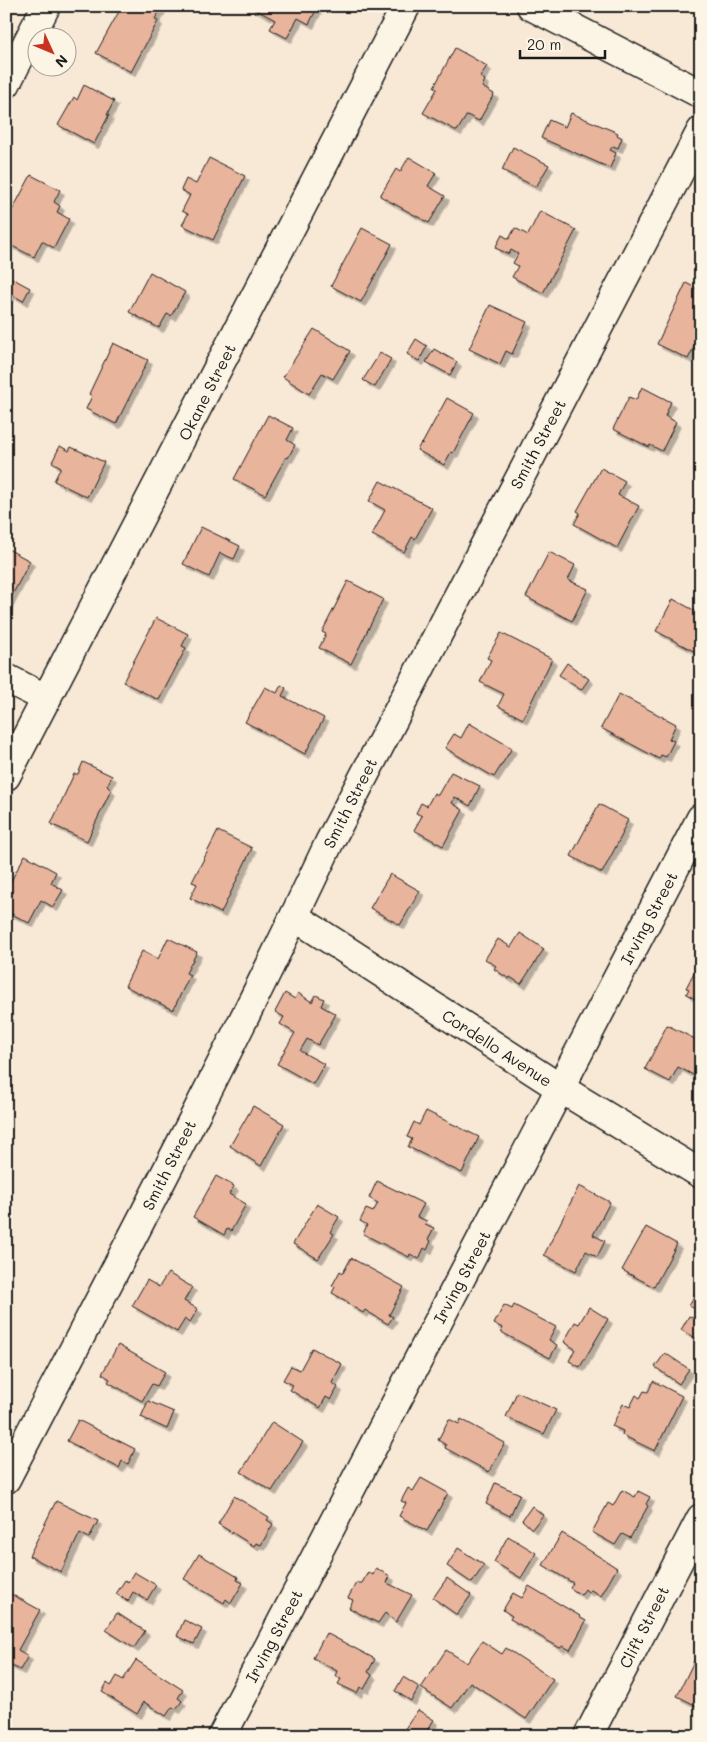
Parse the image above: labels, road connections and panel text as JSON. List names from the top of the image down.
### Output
{
  "streets": {
    "street": [
      "Okane Street",
      "Smith Street",
      "Irving Street",
      "Cordello Avenue",
      "Clift Street"
    ]
  },
  "crossings": [
    ["Smith Street", "Cordello Avenue"],
    ["Irving Street", "Cordello Avenue"]
  ],
  "scale_bar": "20 m",
  "north": "bottom right"
}
